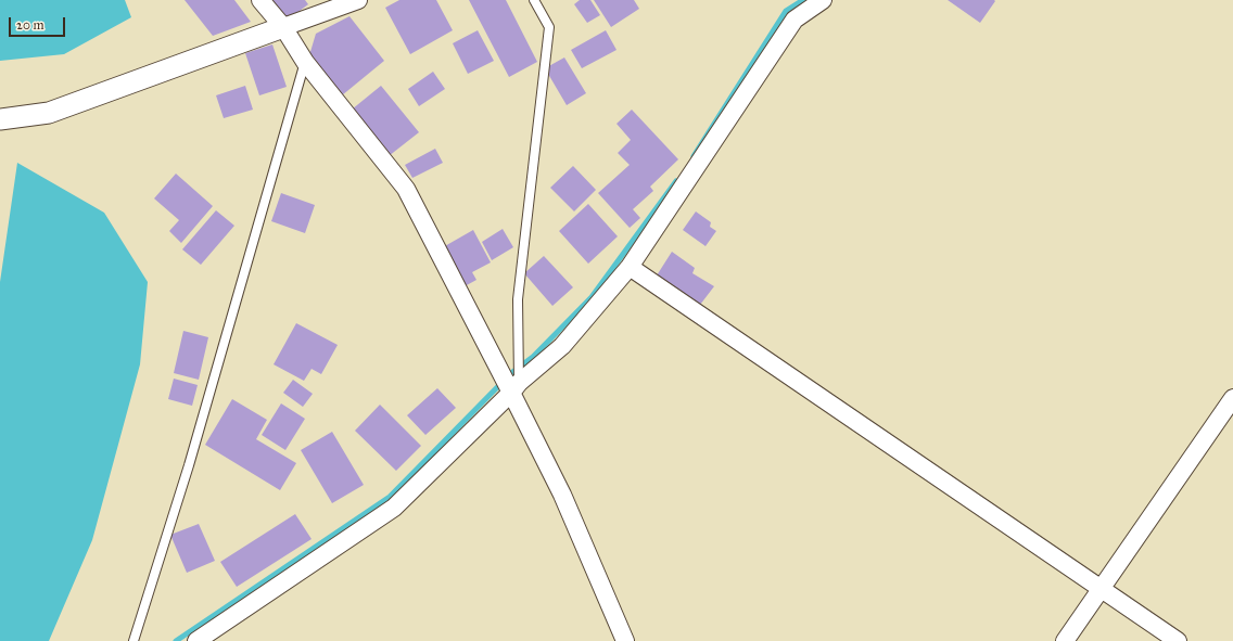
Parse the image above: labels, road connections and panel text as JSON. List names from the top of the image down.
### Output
{
  "scale_bar": "20 m"
}
